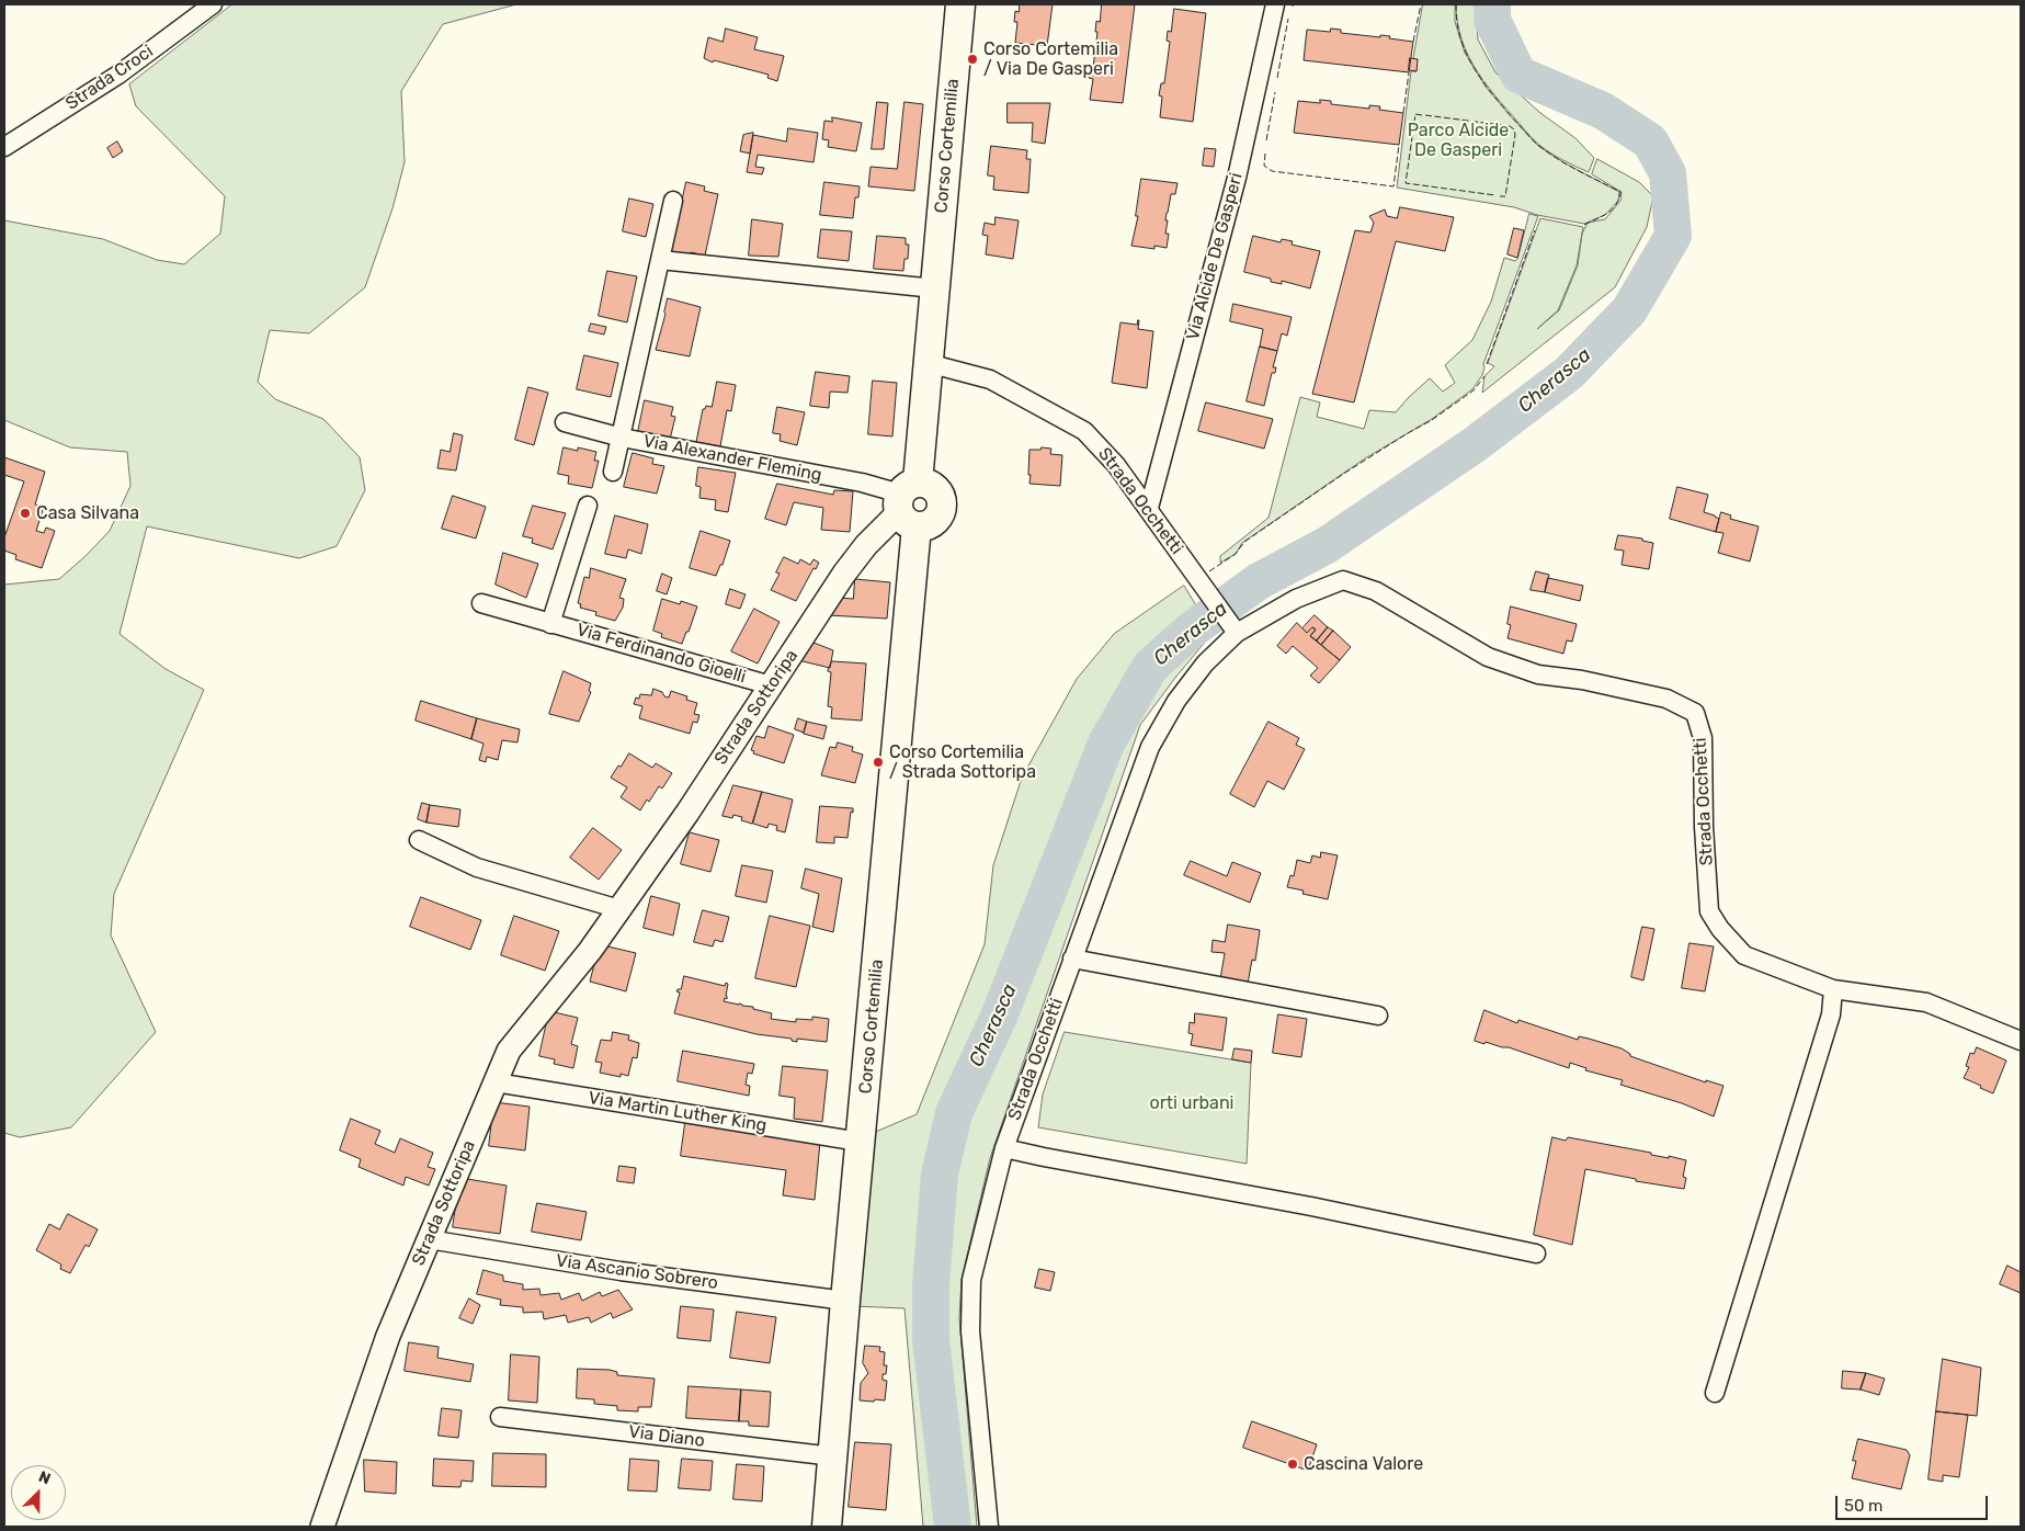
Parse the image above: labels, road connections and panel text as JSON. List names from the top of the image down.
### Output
{
  "streets": {
    "main road": ["Corso Cortemilia"],
    "street": [
      "Strada Croci",
      "Via Alcide De Gasperi",
      "Via Alexander Fleming",
      "Strada Occhetti",
      "Via Ferdinando Gioelli",
      "Strada Sottoripa",
      "Via Martin Luther King",
      "Via Ascanio Sobrero",
      "Via Diano"
    ]
  },
  "crossings": [
    ["Corso Cortemilia", "Via Alexander Fleming"],
    ["Corso Cortemilia", "Strada Occhetti"],
    ["Corso Cortemilia", "Strada Sottoripa"],
    ["Corso Cortemilia", "Via Martin Luther King"],
    ["Corso Cortemilia", "Via Ascanio Sobrero"],
    ["Corso Cortemilia", "Via Diano"],
    ["Via Alcide De Gasperi", "Strada Occhetti"],
    ["Via Alexander Fleming", "Strada Sottoripa"],
    ["Via Ferdinando Gioelli", "Strada Sottoripa"],
    ["Strada Sottoripa", "Via Martin Luther King"],
    ["Strada Sottoripa", "Via Ascanio Sobrero"]
  ],
  "water": ["Cherasca"],
  "parks": ["Parco Alcide De Gasperi", "orti urbani"],
  "places": [
    "Corso Cortemilia / Via De Gasperi",
    "Casa Silvana",
    "Corso Cortemilia / Strada Sottoripa",
    "Cascina Valore"
  ],
  "scale_bar": "50 m",
  "north": "top right"
}
